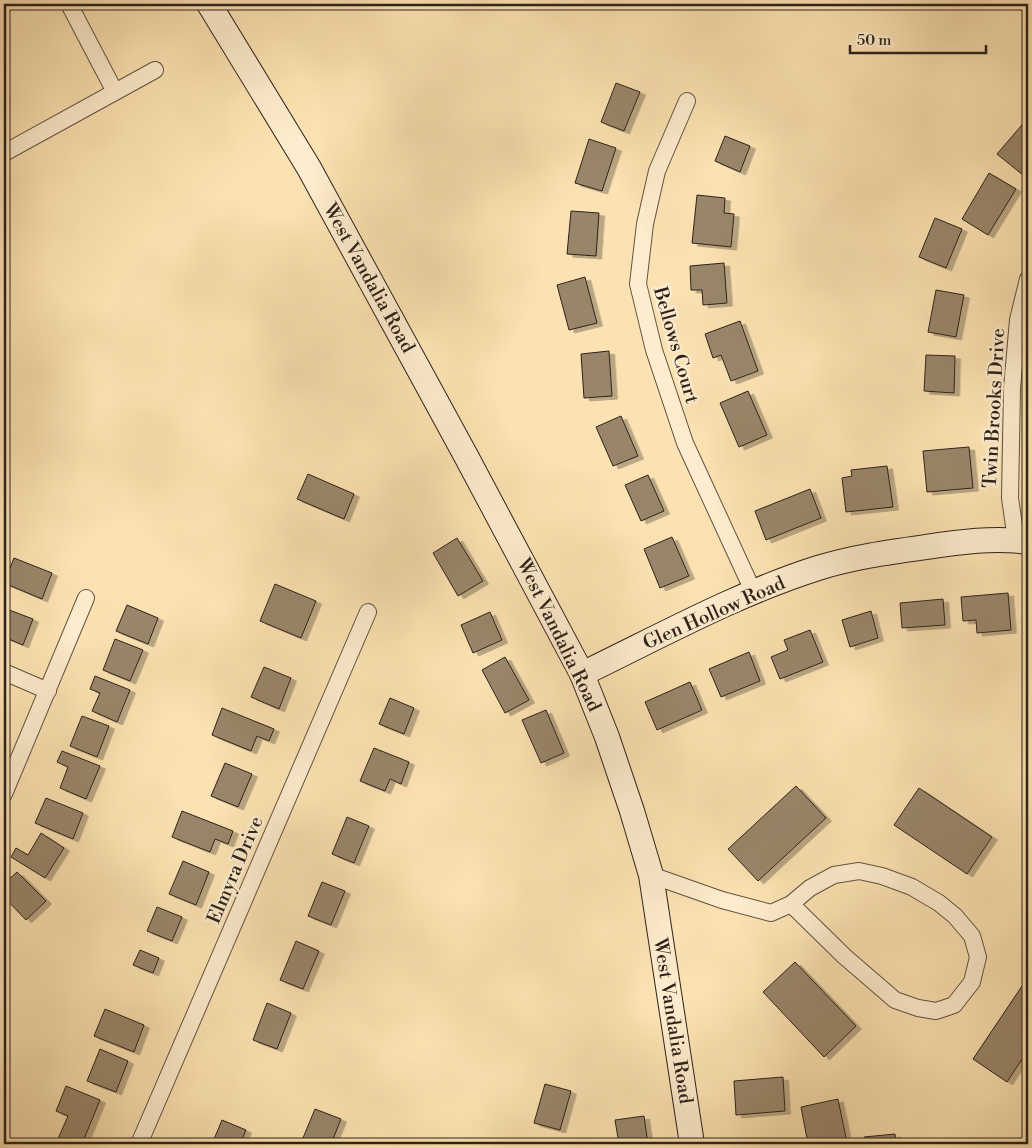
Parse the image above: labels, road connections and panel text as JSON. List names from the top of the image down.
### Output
{
  "streets": {
    "main road": ["West Vandalia Road", "Glen Hollow Road"],
    "street": ["Bellows Court", "Twin Brooks Drive", "Elmyra Drive"]
  },
  "crossings": [
    ["West Vandalia Road", "Glen Hollow Road"],
    ["Bellows Court", "Glen Hollow Road"],
    ["Twin Brooks Drive", "Glen Hollow Road"]
  ],
  "scale_bar": "50 m"
}
